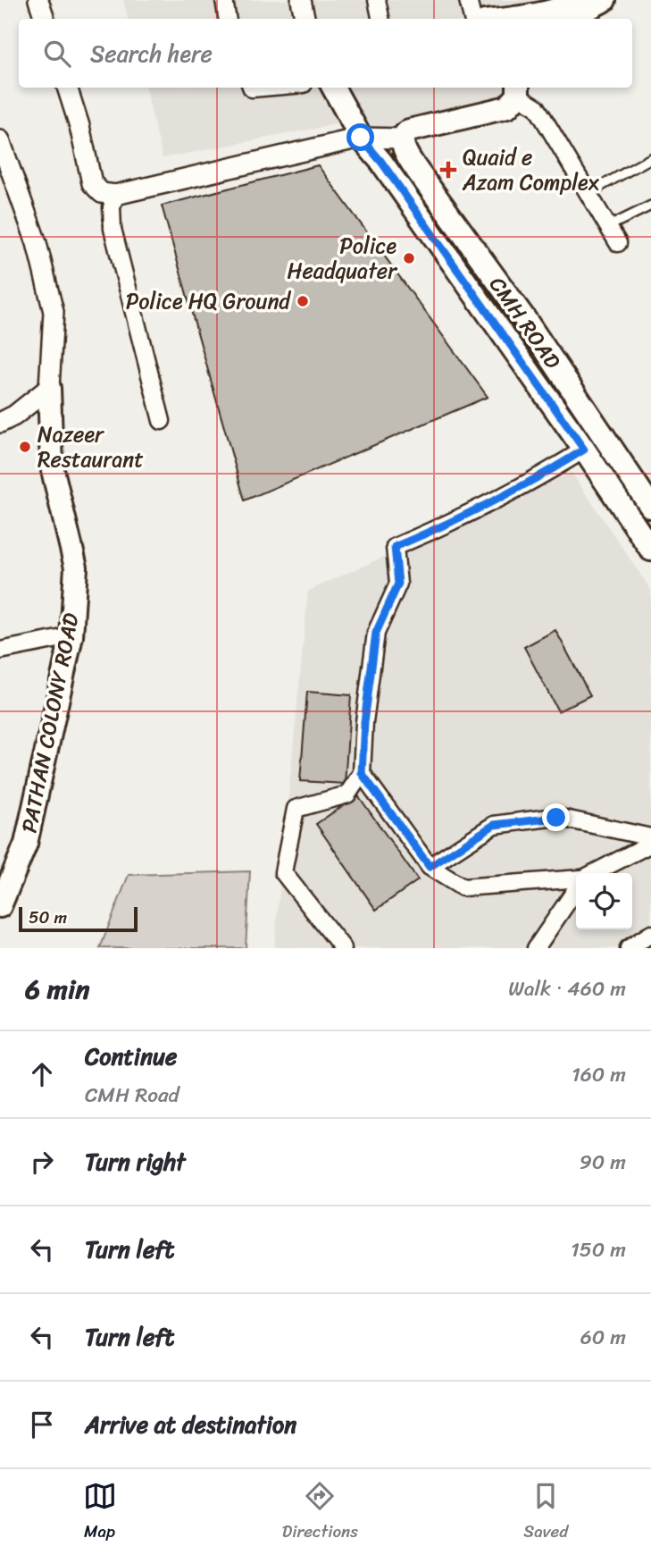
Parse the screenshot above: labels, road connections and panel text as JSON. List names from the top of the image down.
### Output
{
  "streets": {
    "main road": ["CMH ROAD", "PATHAN COLONY ROAD"]
  },
  "places": {
    "health": ["Quaid e Azam Complex"],
    "other": ["Police Headquater", "Police HQ Ground", "Nazeer Restaurant"]
  },
  "scale_bar": "50 m",
  "page": {
    "search": "Search here",
    "scale": "50 m",
    "heading": ["6 min", "Walk · 460 m"],
    "list": [
      ["Continue", "CMH Road", "160 m"],
      ["Turn right", "90 m"],
      ["Turn left", "150 m"],
      ["Turn left", "60 m"],
      "Arrive at destination"
    ],
    "nav": ["Map", "Directions", "Saved"]
  }
}
